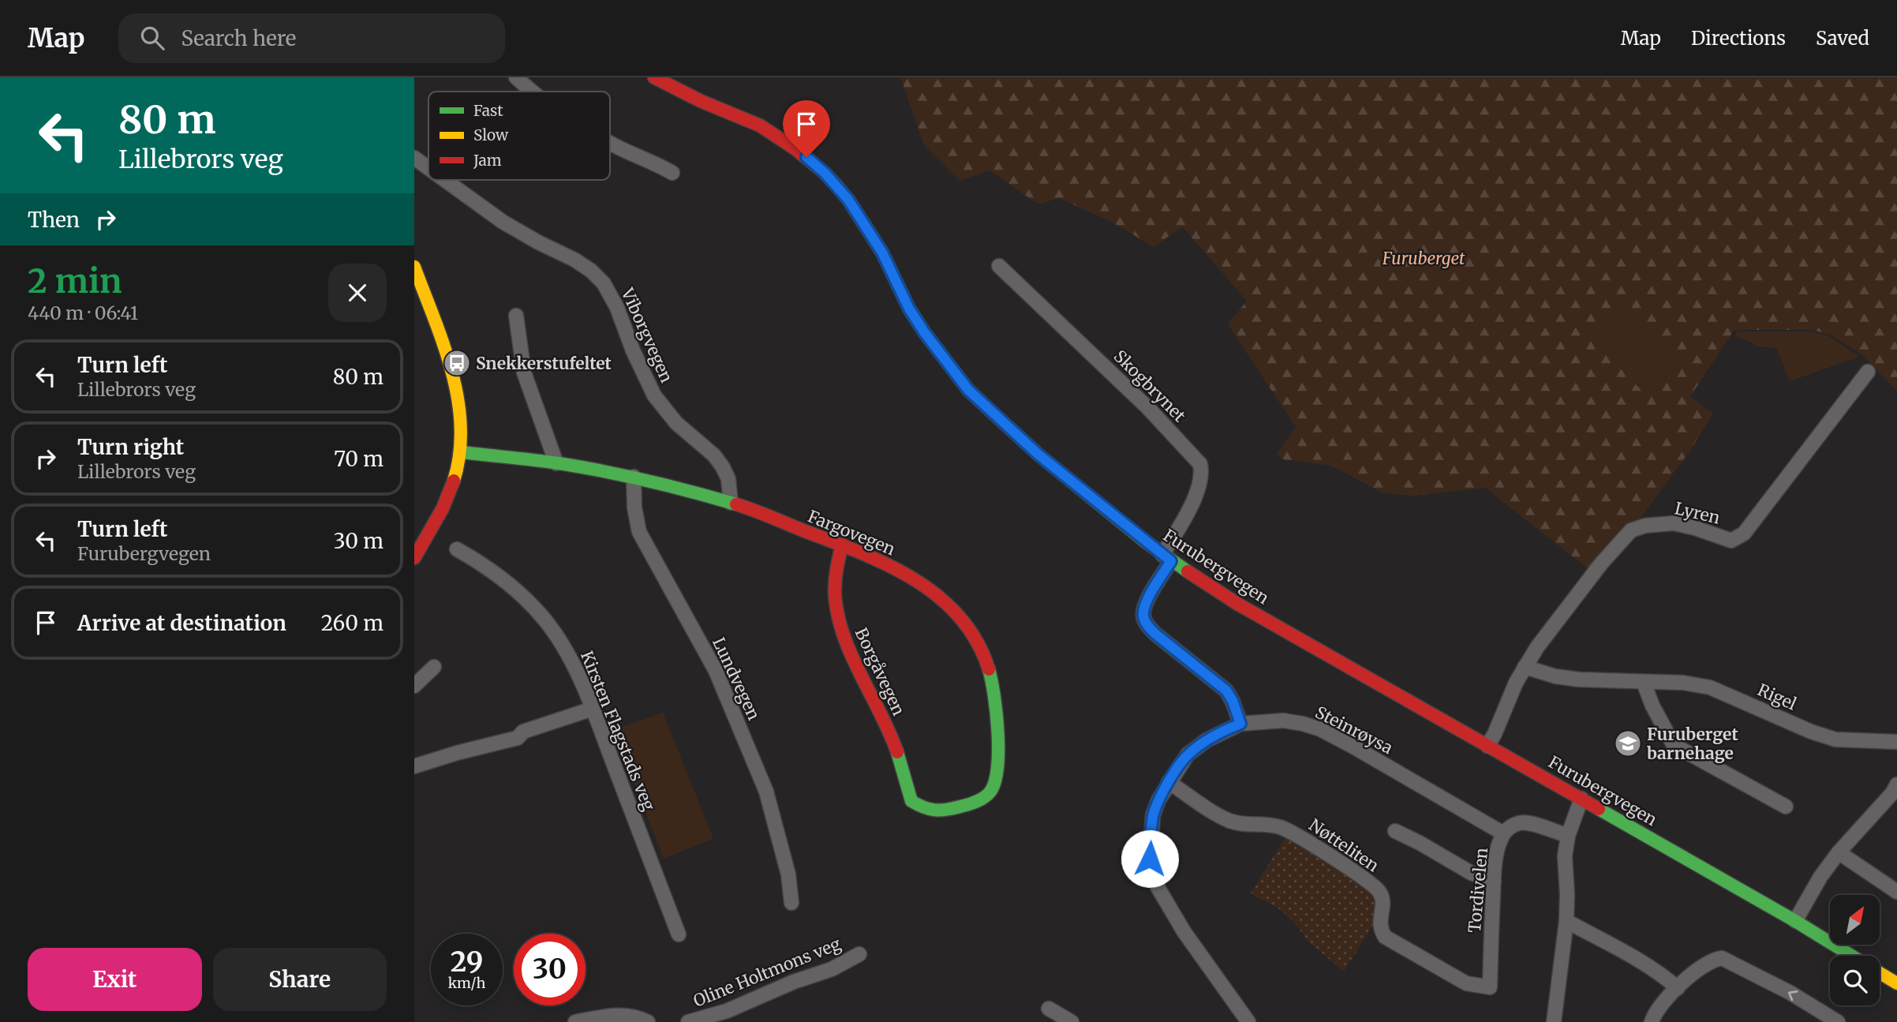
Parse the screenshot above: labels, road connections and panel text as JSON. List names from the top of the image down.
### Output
{
  "streets": {
    "main road": ["Fargovegen", "Furubergvegen", "Borgåvegen"],
    "street": [
      "Viborgvegen",
      "Skogbrynet",
      "Lyren",
      "Lundvegen",
      "Rigel",
      "Steinrøysa",
      "Kirsten Flagstads veg",
      "Nøtteliten",
      "Tordivelen",
      "Oline Holtmons veg"
    ]
  },
  "crossings": [
    ["Viborgvegen", "Fargovegen"],
    ["Skogbrynet", "Furubergvegen"],
    ["Skogbrynet", "Steinrøysa"],
    ["Lyren", "Furubergvegen"],
    ["Lyren", "Rigel"],
    ["Fargovegen", "Borgåvegen"],
    ["Fargovegen", "Lundvegen"],
    ["Steinrøysa", "Nøtteliten"],
    ["Steinrøysa", "Tordivelen"],
    ["Nøtteliten", "Tordivelen"]
  ],
  "parks": ["Furuberget"],
  "places": {
    "bus stop": ["Snekkerstufeltet"],
    "school or university": ["Furuberget barnehage"]
  },
  "legend": ["Fast", "Slow", "Jam"],
  "north": "top right",
  "page": {
    "header": "Map",
    "search": "Search here",
    "nav": ["Map", "Directions", "Saved"],
    "turn": ["80 m", "Lillebrors veg"],
    "then": "Then",
    "heading": ["2 min", "440 m · 06:41"],
    "list": [
      {
        "name": "Turn left",
        "note": "Lillebrors veg",
        "value": "80 m"
      },
      {
        "name": "Turn right",
        "note": "Lillebrors veg",
        "value": "70 m"
      },
      {
        "name": "Turn left",
        "note": "Furubergvegen",
        "value": "30 m"
      },
      {
        "name": "Arrive at destination",
        "value": "260 m"
      }
    ],
    "speed": "29 km/h",
    "limit": "30",
    "buttons": ["Exit", "Share"]
  }
}
